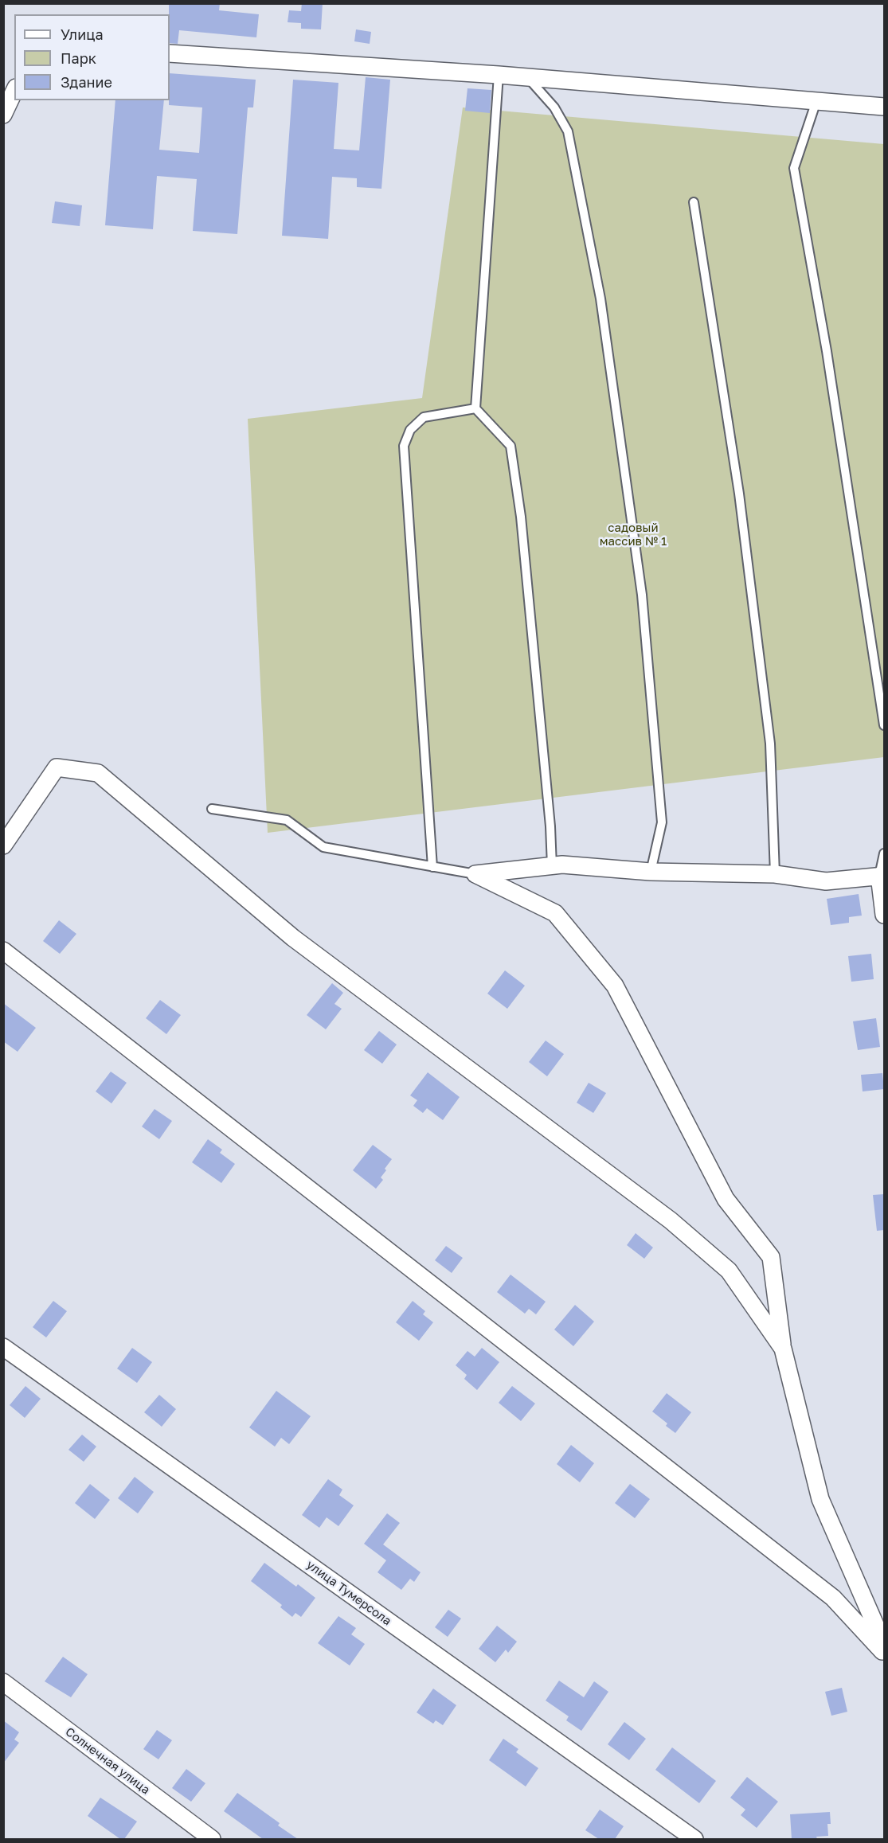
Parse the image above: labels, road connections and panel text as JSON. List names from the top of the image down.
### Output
{
  "streets": {
    "street": ["улица Тумерсола", "Солнечная улица"]
  },
  "parks": ["садовый массив № 1"],
  "legend": ["Улица", "Парк", "Здание"]
}
